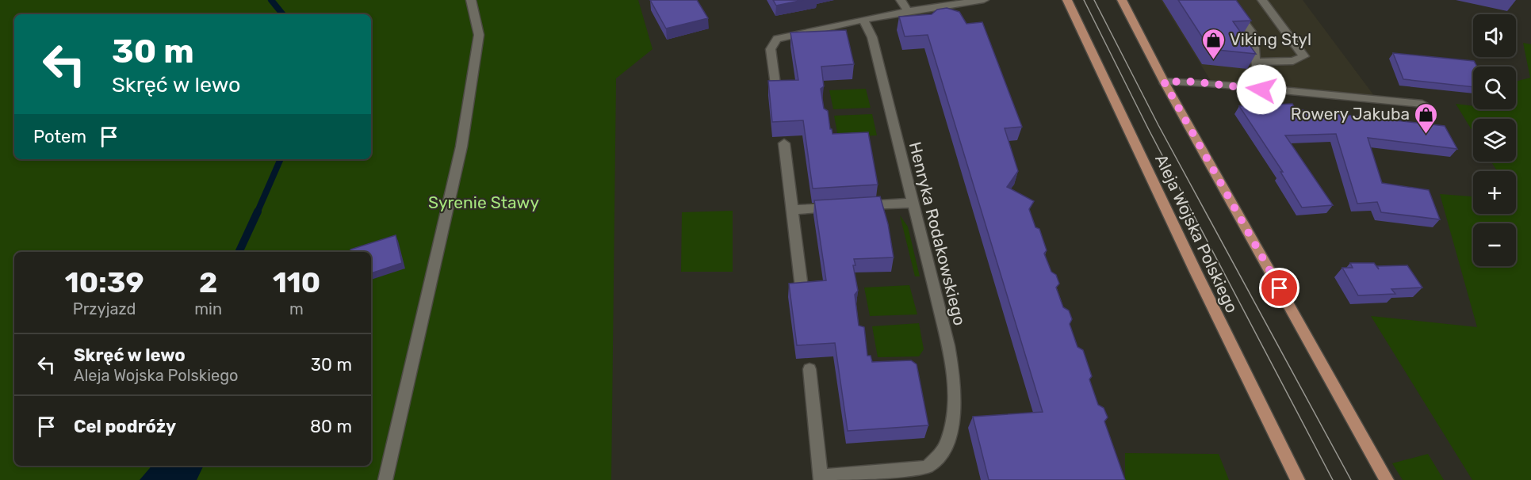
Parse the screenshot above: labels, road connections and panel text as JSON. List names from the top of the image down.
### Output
{
  "streets": {
    "main road": ["Aleja Wojska Polskiego"],
    "street": ["Henryka Rodakowskiego"]
  },
  "parks": ["Syrenie Stawy"],
  "places": {
    "shop": ["Viking Styl", "Rowery Jakuba"]
  },
  "page": {
    "map_buttons": ["+", "−"],
    "turn": ["30 m", "Skręć w lewo"],
    "then": "Potem",
    "eta": [
      "10:39",
      "Przyjazd",
      "2",
      "min",
      "110",
      "m"
    ],
    "list": [
      {
        "name": "Skręć w lewo",
        "note": "Aleja Wojska Polskiego",
        "value": "30 m"
      },
      {
        "name": "Cel podróży",
        "value": "80 m"
      }
    ]
  }
}
